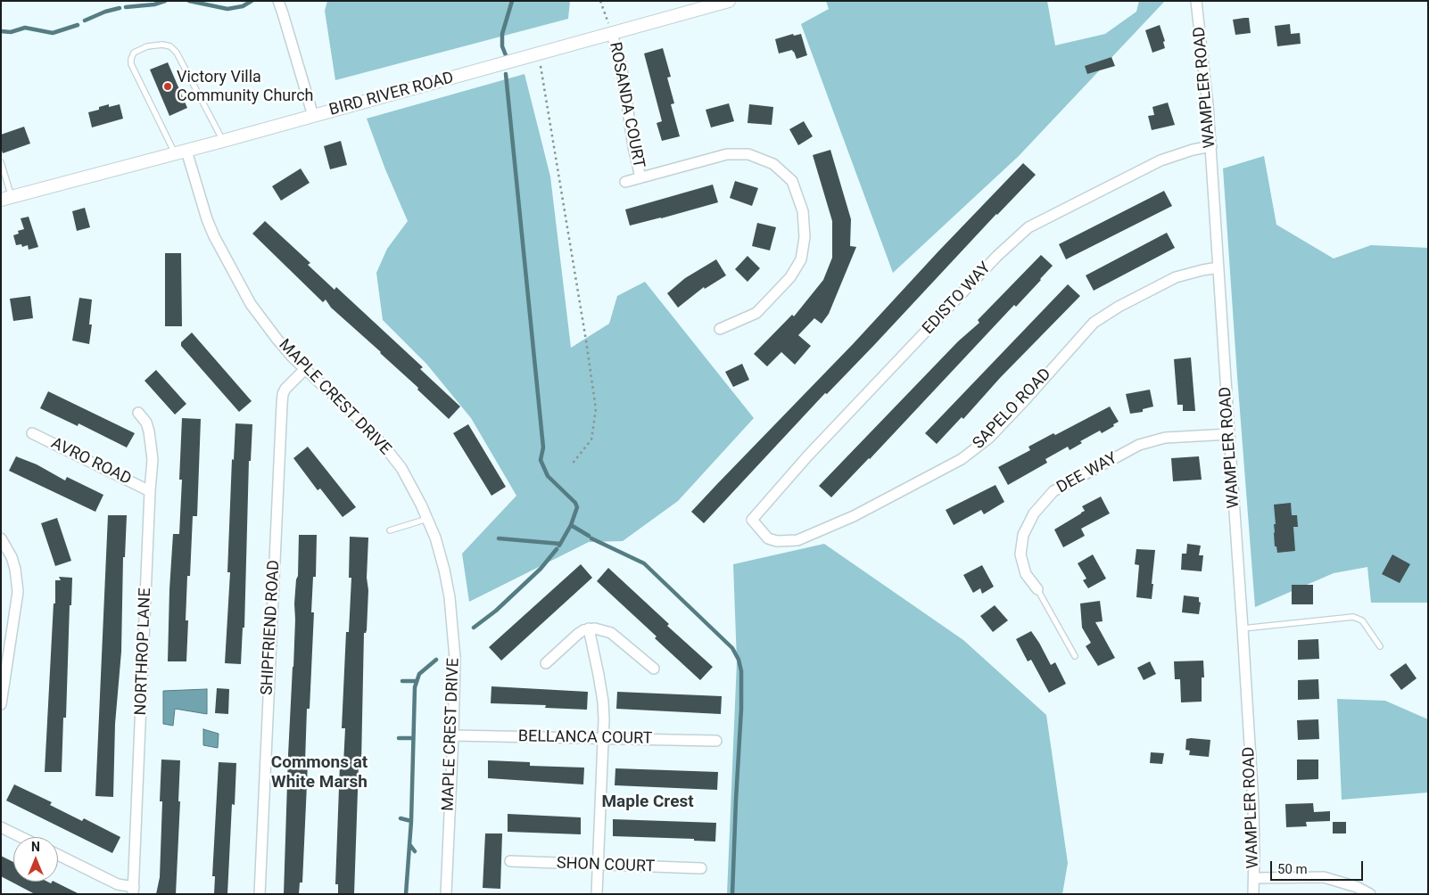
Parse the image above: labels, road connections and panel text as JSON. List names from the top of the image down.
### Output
{
  "streets": {
    "street": [
      "WAMPLER ROAD",
      "BIRD RIVER ROAD",
      "ROSANDA COURT",
      "EDISTO WAY",
      "MAPLE CREST DRIVE",
      "SAPELO ROAD",
      "AVRO ROAD",
      "DEE WAY",
      "SHIPFRIEND ROAD",
      "NORTHROP LANE",
      "BELLANCA COURT",
      "SHON COURT"
    ]
  },
  "crossings": [
    ["WAMPLER ROAD", "EDISTO WAY"],
    ["WAMPLER ROAD", "SAPELO ROAD"],
    ["WAMPLER ROAD", "DEE WAY"],
    ["BIRD RIVER ROAD", "ROSANDA COURT"],
    ["BIRD RIVER ROAD", "MAPLE CREST DRIVE"],
    ["EDISTO WAY", "SAPELO ROAD"],
    ["MAPLE CREST DRIVE", "SHIPFRIEND ROAD"],
    ["MAPLE CREST DRIVE", "BELLANCA COURT"],
    ["AVRO ROAD", "NORTHROP LANE"]
  ],
  "districts": ["Commons at White Marsh", "Maple Crest"],
  "places": ["Victory Villa Community Church"],
  "scale_bar": "50 m",
  "north": "top"
}
